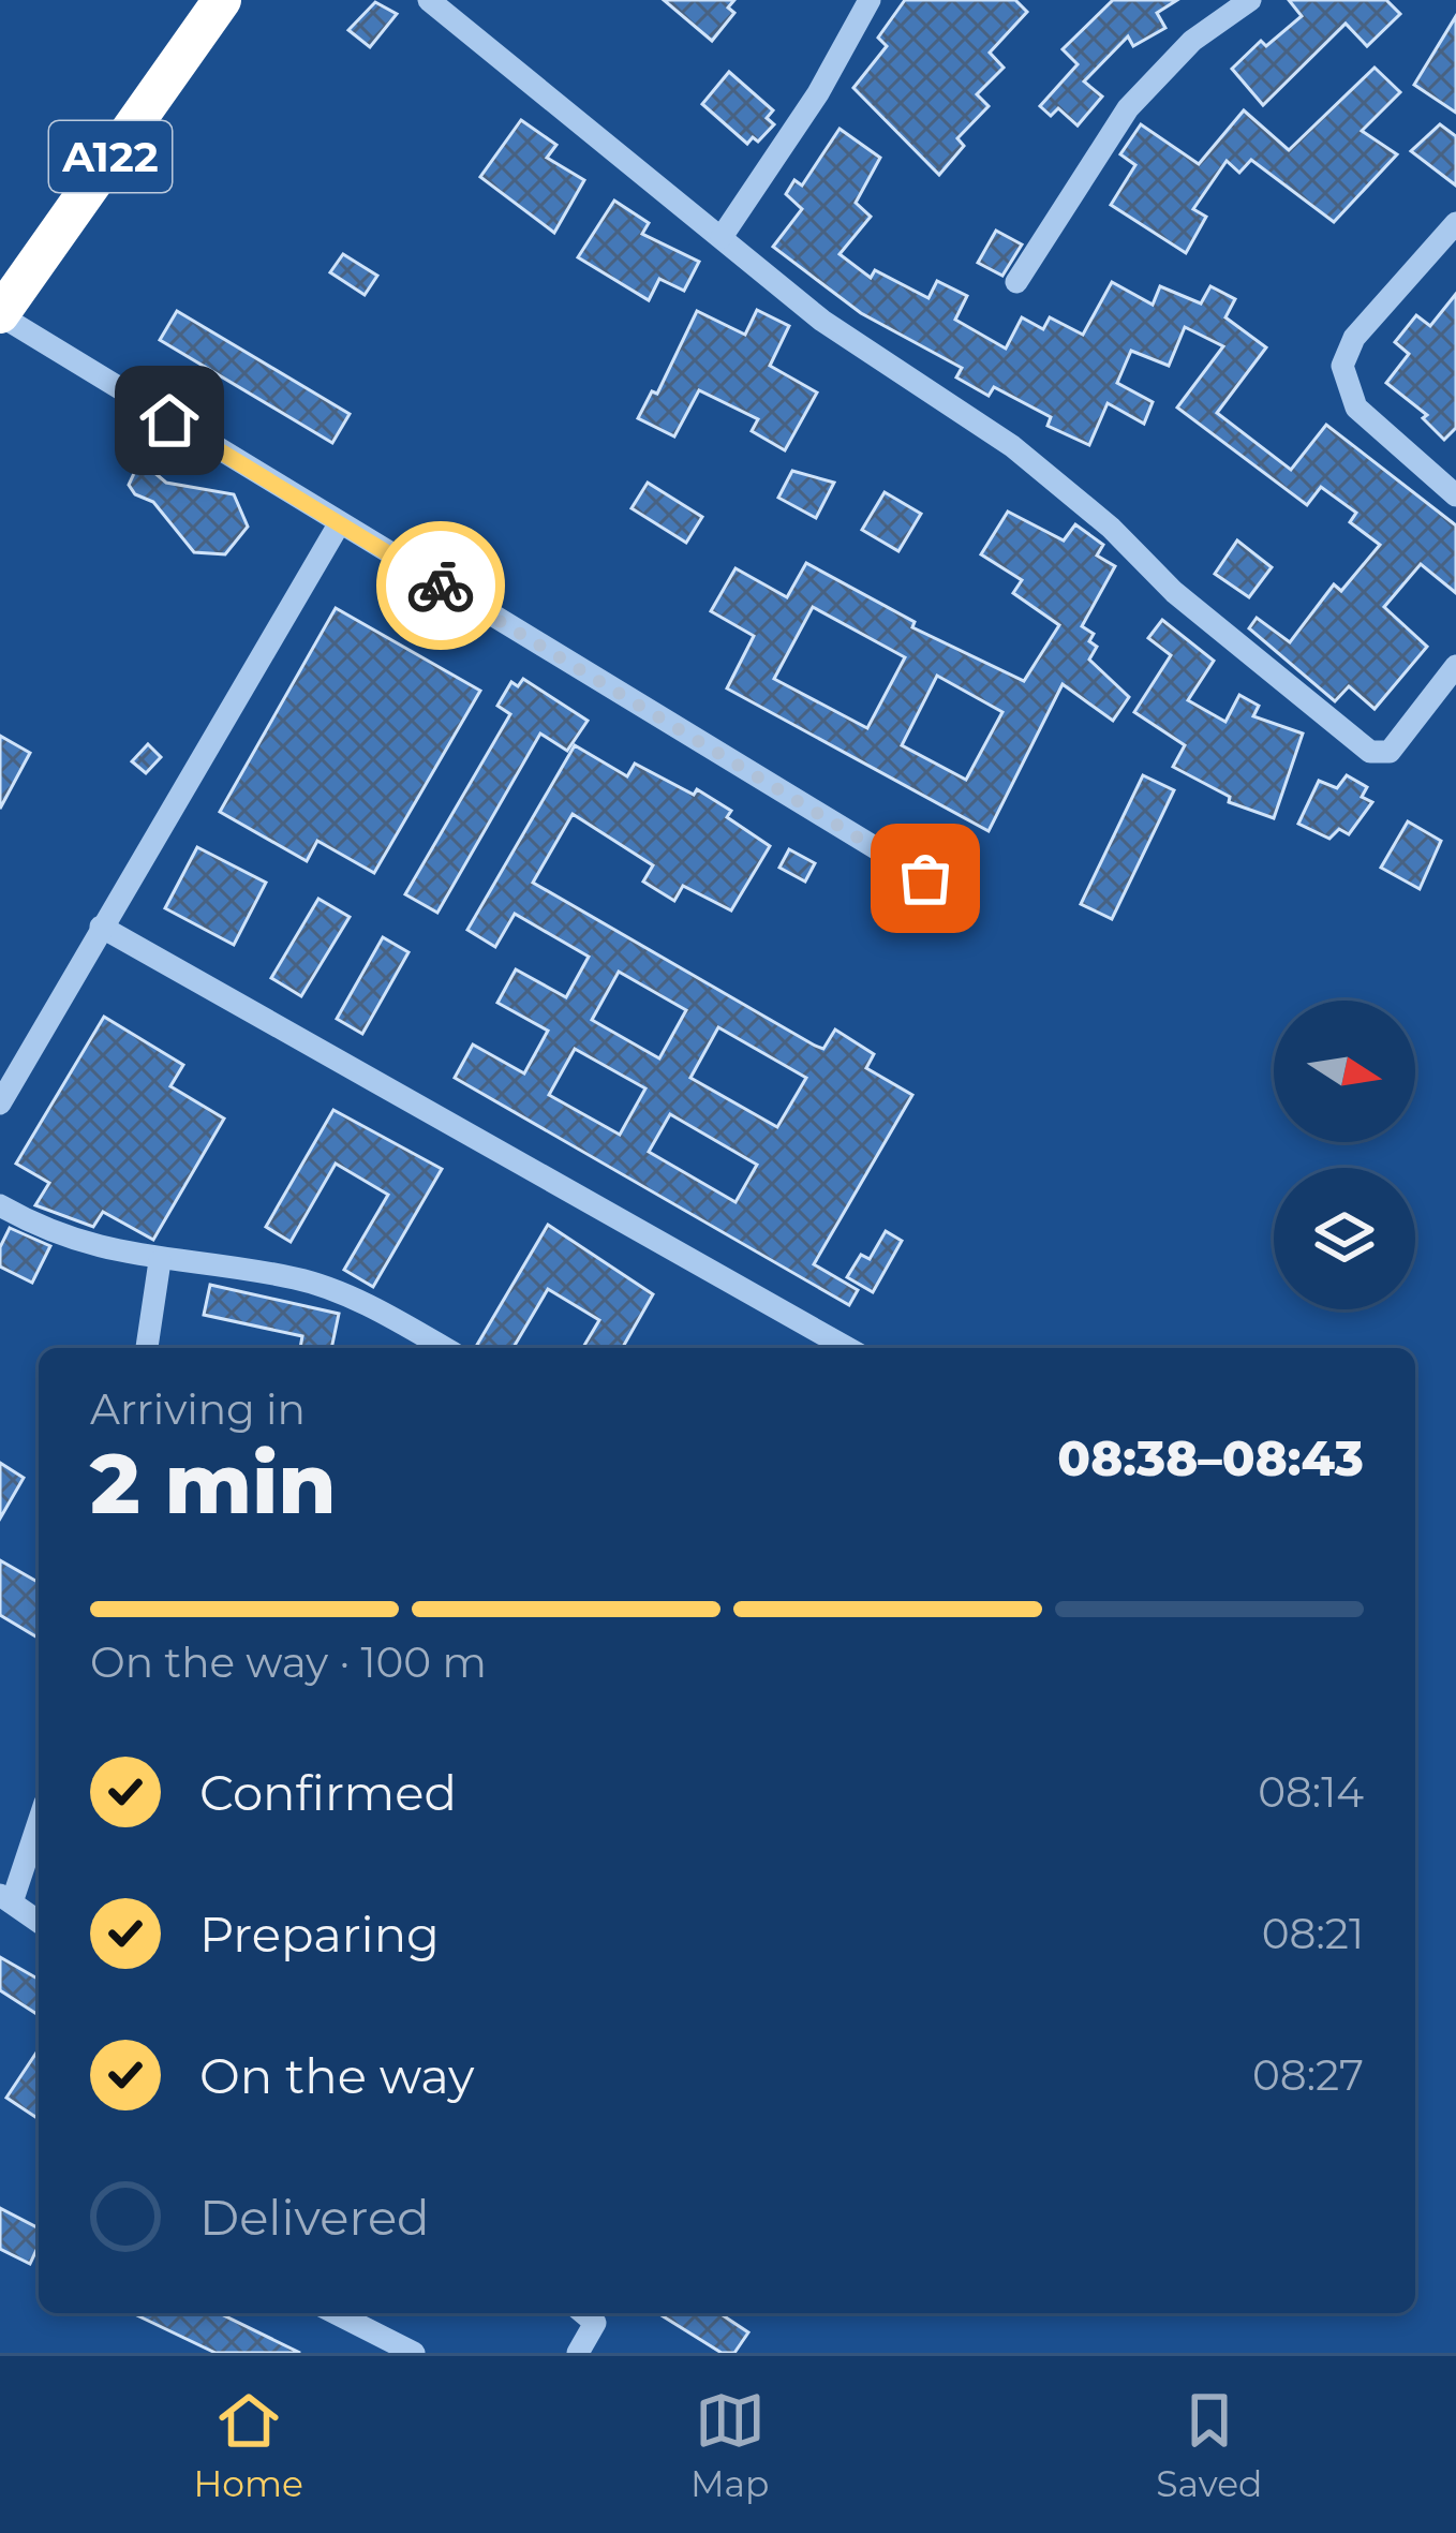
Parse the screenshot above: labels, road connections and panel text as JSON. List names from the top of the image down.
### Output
{
  "streets": {
    "highway": ["A122"]
  },
  "north": "right",
  "page": {
    "heading": ["2 min", "Arriving in", "08:38–08:43"],
    "bar": "On the way · 100 m",
    "list": [
      ["Confirmed", "08:14"],
      ["Preparing", "08:21"],
      ["On the way", "08:27"],
      "Delivered"
    ],
    "tabs": ["Home", "Map", "Saved"]
  }
}
